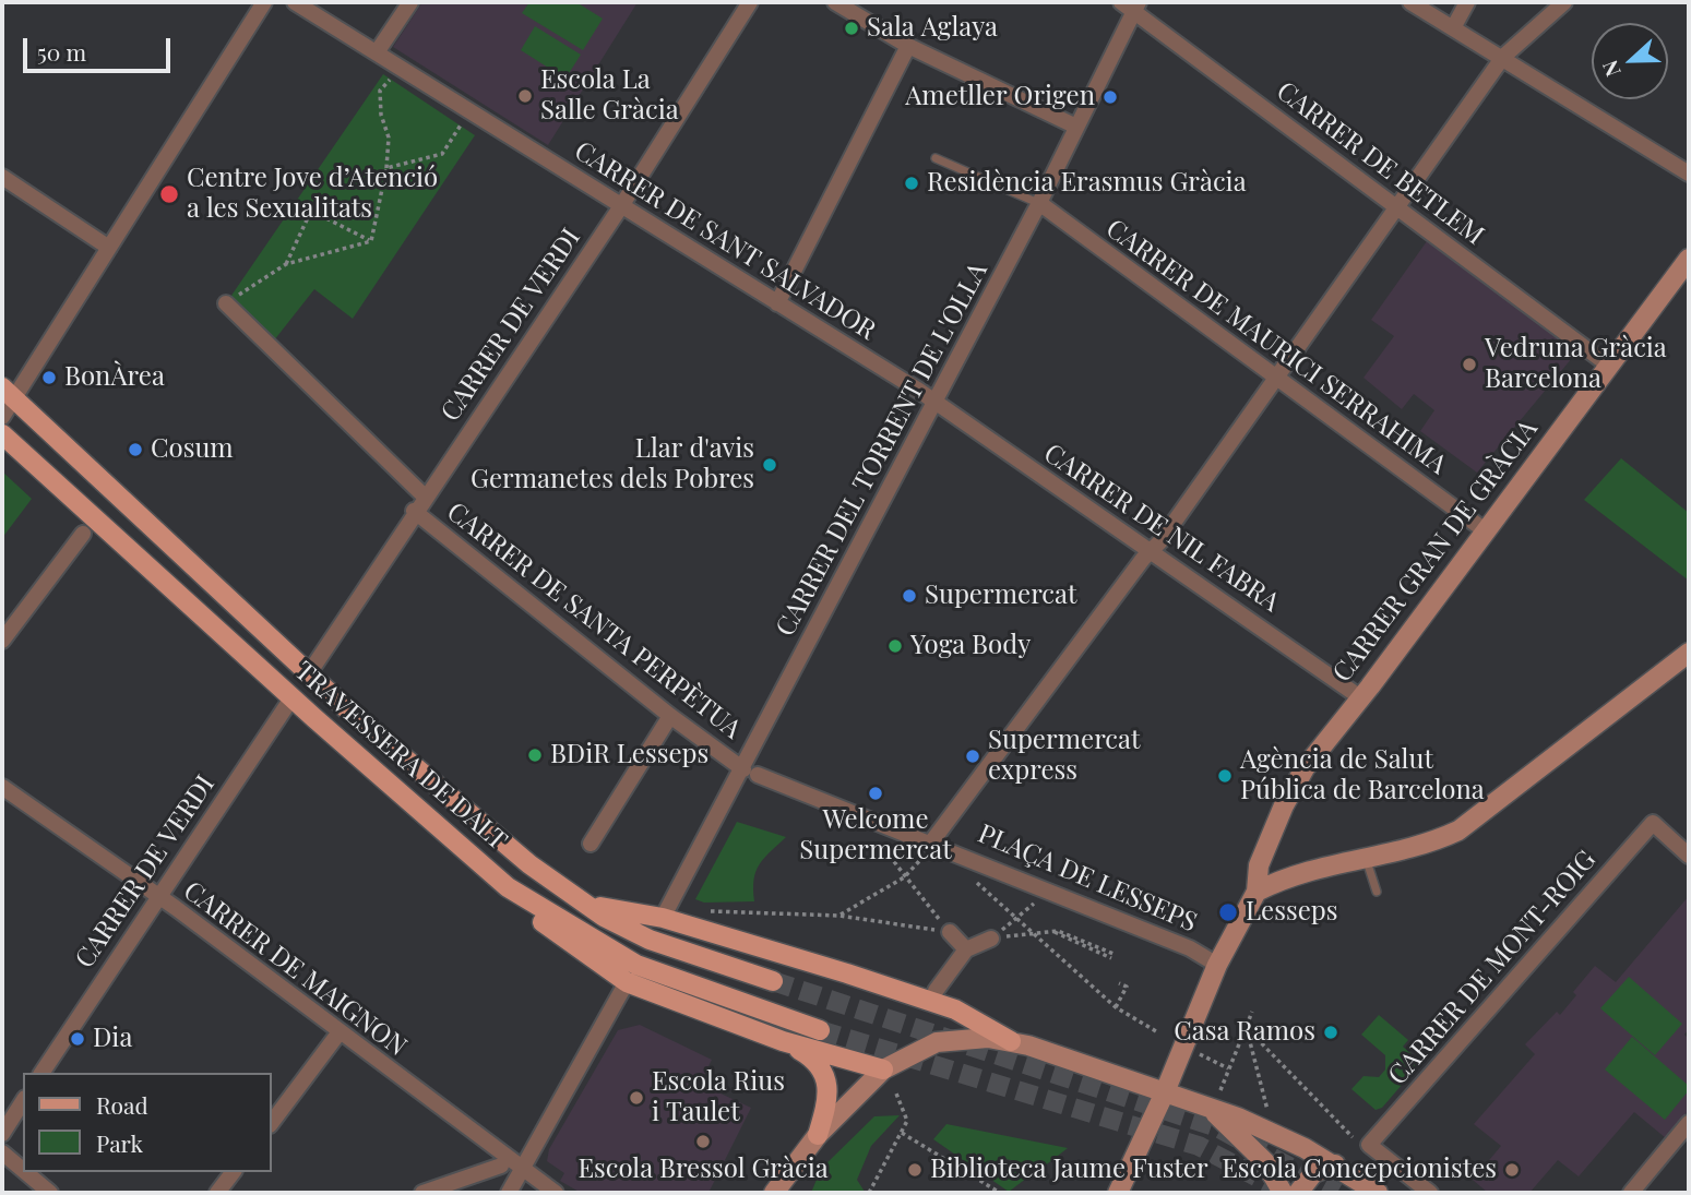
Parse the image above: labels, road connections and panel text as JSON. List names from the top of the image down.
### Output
{
  "streets": {
    "main road": ["TRAVESSERA DE DALT"],
    "street": [
      "CARRER DE BETLEM",
      "CARRER DE SANT SALVADOR",
      "CARRER DE VERDI",
      "CARRER DE MAURICI SERRAHIMA",
      "CARRER DEL TORRENT DE L'OLLA",
      "CARRER DE NIL FABRA",
      "CARRER GRAN DE GRÀCIA",
      "CARRER DE SANTA PERPÈTUA",
      "PLAÇA DE LESSEPS",
      "CARRER DE MONT-ROIG",
      "CARRER DE MAIGNON"
    ]
  },
  "crossings": [
    ["CARRER DE BETLEM", "CARRER DEL TORRENT DE L'OLLA"],
    ["CARRER DE BETLEM", "CARRER GRAN DE GRÀCIA"],
    ["CARRER DE SANT SALVADOR", "CARRER DE VERDI"],
    ["CARRER DE SANT SALVADOR", "CARRER DEL TORRENT DE L'OLLA"],
    ["CARRER DE SANT SALVADOR", "CARRER DE NIL FABRA"],
    ["CARRER DE VERDI", "CARRER DE SANTA PERPÈTUA"],
    ["CARRER DE VERDI", "TRAVESSERA DE DALT"],
    ["CARRER DE VERDI", "CARRER DE MAIGNON"],
    ["CARRER DE MAURICI SERRAHIMA", "CARRER DEL TORRENT DE L'OLLA"],
    ["CARRER DE MAURICI SERRAHIMA", "CARRER GRAN DE GRÀCIA"],
    ["CARRER DEL TORRENT DE L'OLLA", "CARRER DE NIL FABRA"],
    ["CARRER DEL TORRENT DE L'OLLA", "CARRER DE SANTA PERPÈTUA"],
    ["CARRER DEL TORRENT DE L'OLLA", "PLAÇA DE LESSEPS"],
    ["CARRER DE NIL FABRA", "CARRER GRAN DE GRÀCIA"],
    ["CARRER GRAN DE GRÀCIA", "PLAÇA DE LESSEPS"],
    ["CARRER DE SANTA PERPÈTUA", "PLAÇA DE LESSEPS"]
  ],
  "places": [
    "Sala Aglaya",
    "Escola La Salle Gràcia",
    "Ametller Origen",
    "Residència Erasmus Gràcia",
    "Centre Jove d’Atenció a les Sexualitats",
    "Vedruna Gràcia Barcelona",
    "BonÀrea",
    "Cosum",
    "Llar d'avis Germanetes dels Pobres",
    "Supermercat",
    "Yoga Body",
    "BDiR Lesseps",
    "Supermercat express",
    "Agència de Salut Pública de Barcelona",
    "Welcome Supermercat",
    "Lesseps",
    "Casa Ramos",
    "Dia",
    "Escola Rius i Taulet",
    "Escola Bressol Gràcia",
    "Biblioteca Jaume Fuster",
    "Escola Concepcionistes"
  ],
  "legend": ["Road", "Park"],
  "scale_bar": "50 m",
  "north": "left"
}
